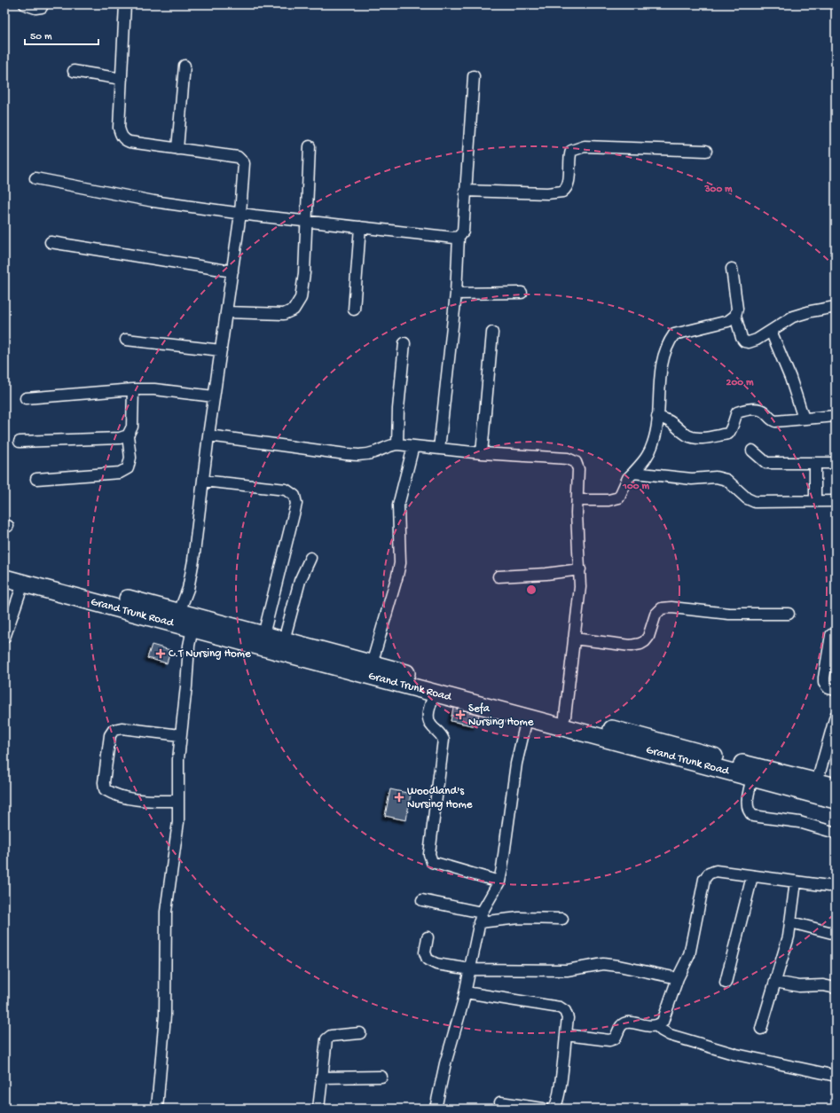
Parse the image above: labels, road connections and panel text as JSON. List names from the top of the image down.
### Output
{
  "streets": {
    "main road": ["Grand Trunk Road"]
  },
  "places": {
    "health": ["C.T Nursing Home", "Sefa Nursing Home", "Woodland's Nursing Home"]
  },
  "scale_bar": "50 m",
  "rings": ["300 m", "200 m", "100 m"]
}
